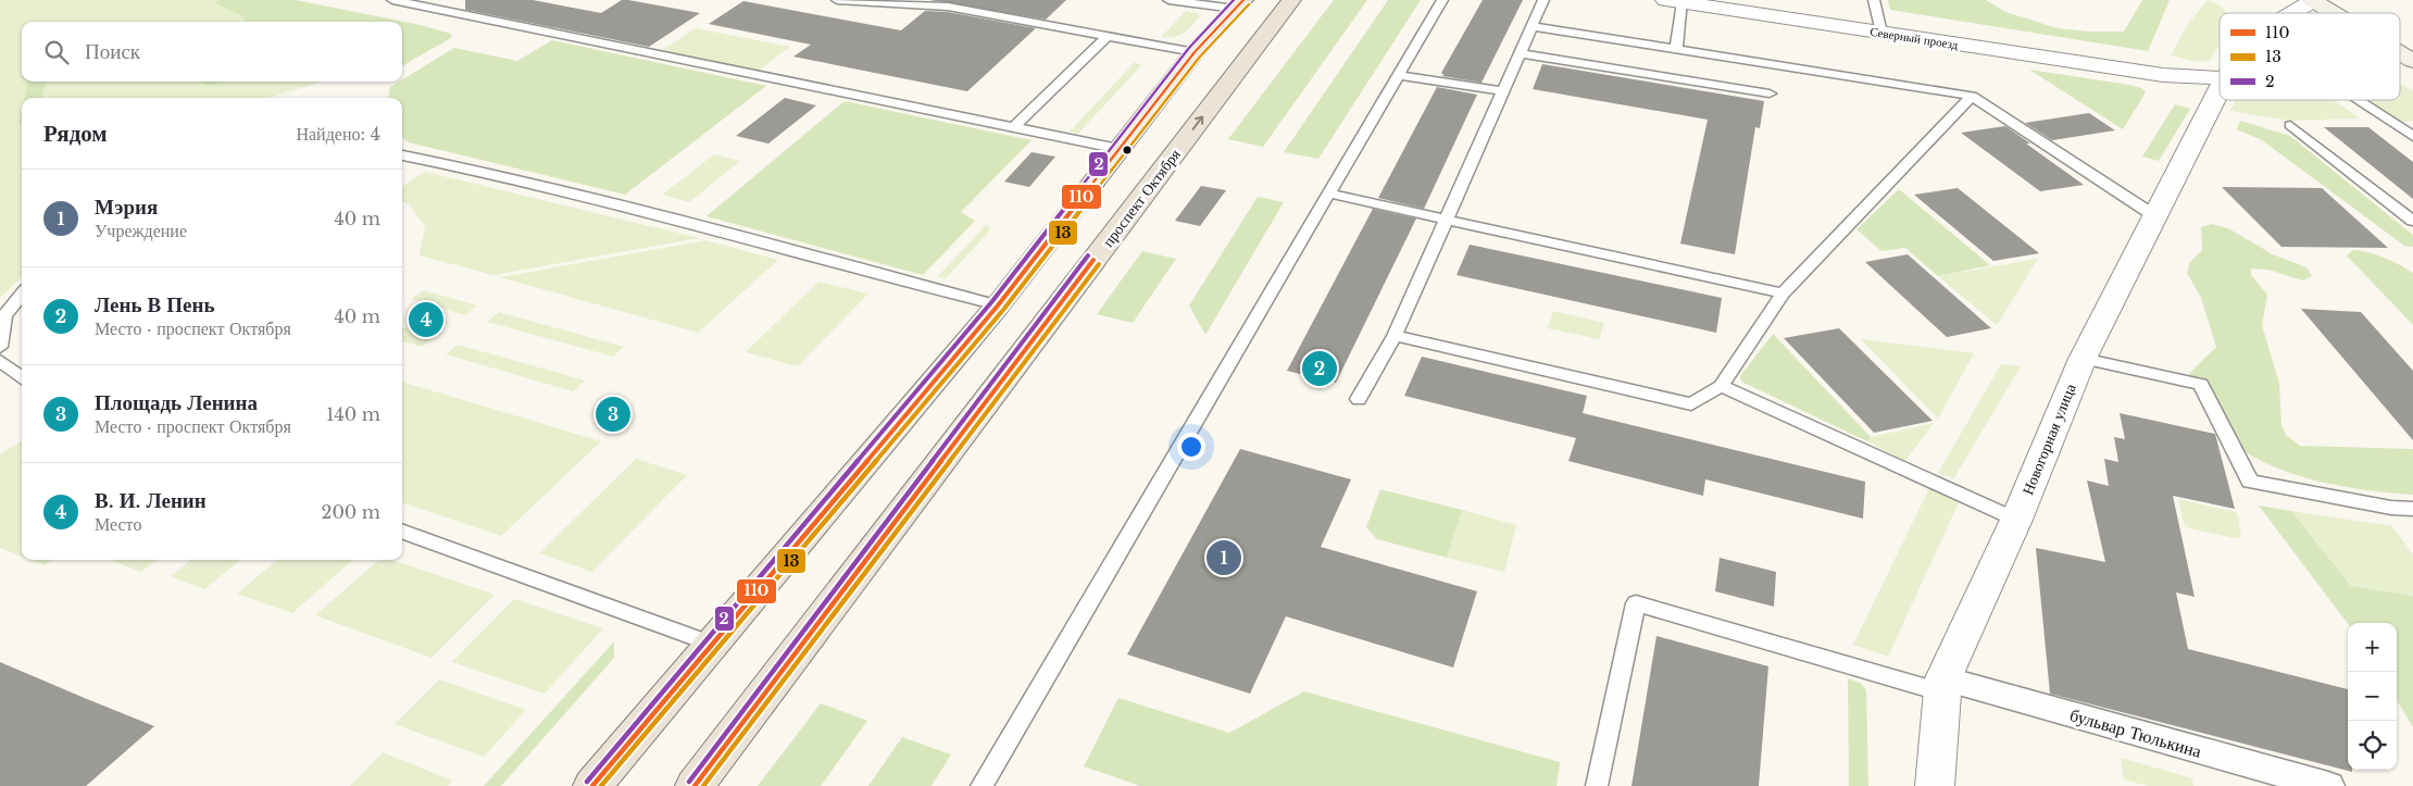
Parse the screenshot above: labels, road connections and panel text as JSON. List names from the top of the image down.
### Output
{
  "streets": {
    "main road": ["проспект Октября"],
    "street": ["Северный проезд", "Новогорная улица", "бульвар Тюлькина"]
  },
  "crossings": [
    ["Новогорная улица", "бульвар Тюлькина"]
  ],
  "lines": ["transit line 110", "transit line 2", "transit line 13"],
  "legend": ["110", "13", "2"],
  "page": {
    "search": "Поиск",
    "heading": ["Рядом", "Найдено: 4"],
    "list": [
      {
        "mark": "1",
        "name": "Мэрия",
        "note": "Учреждение",
        "value": "40 m"
      },
      {
        "mark": "2",
        "name": "Лень В Пень",
        "note": "Место · проспект Октября",
        "value": "40 m"
      },
      {
        "mark": "3",
        "name": "Площадь Ленина",
        "note": "Место · проспект Октября",
        "value": "140 m"
      },
      {
        "mark": "4",
        "name": "В. И. Ленин",
        "note": "Место",
        "value": "200 m"
      }
    ],
    "pins": [
      "4",
      "2",
      "3",
      "1"
    ],
    "map_buttons": ["+", "−"]
  }
}
